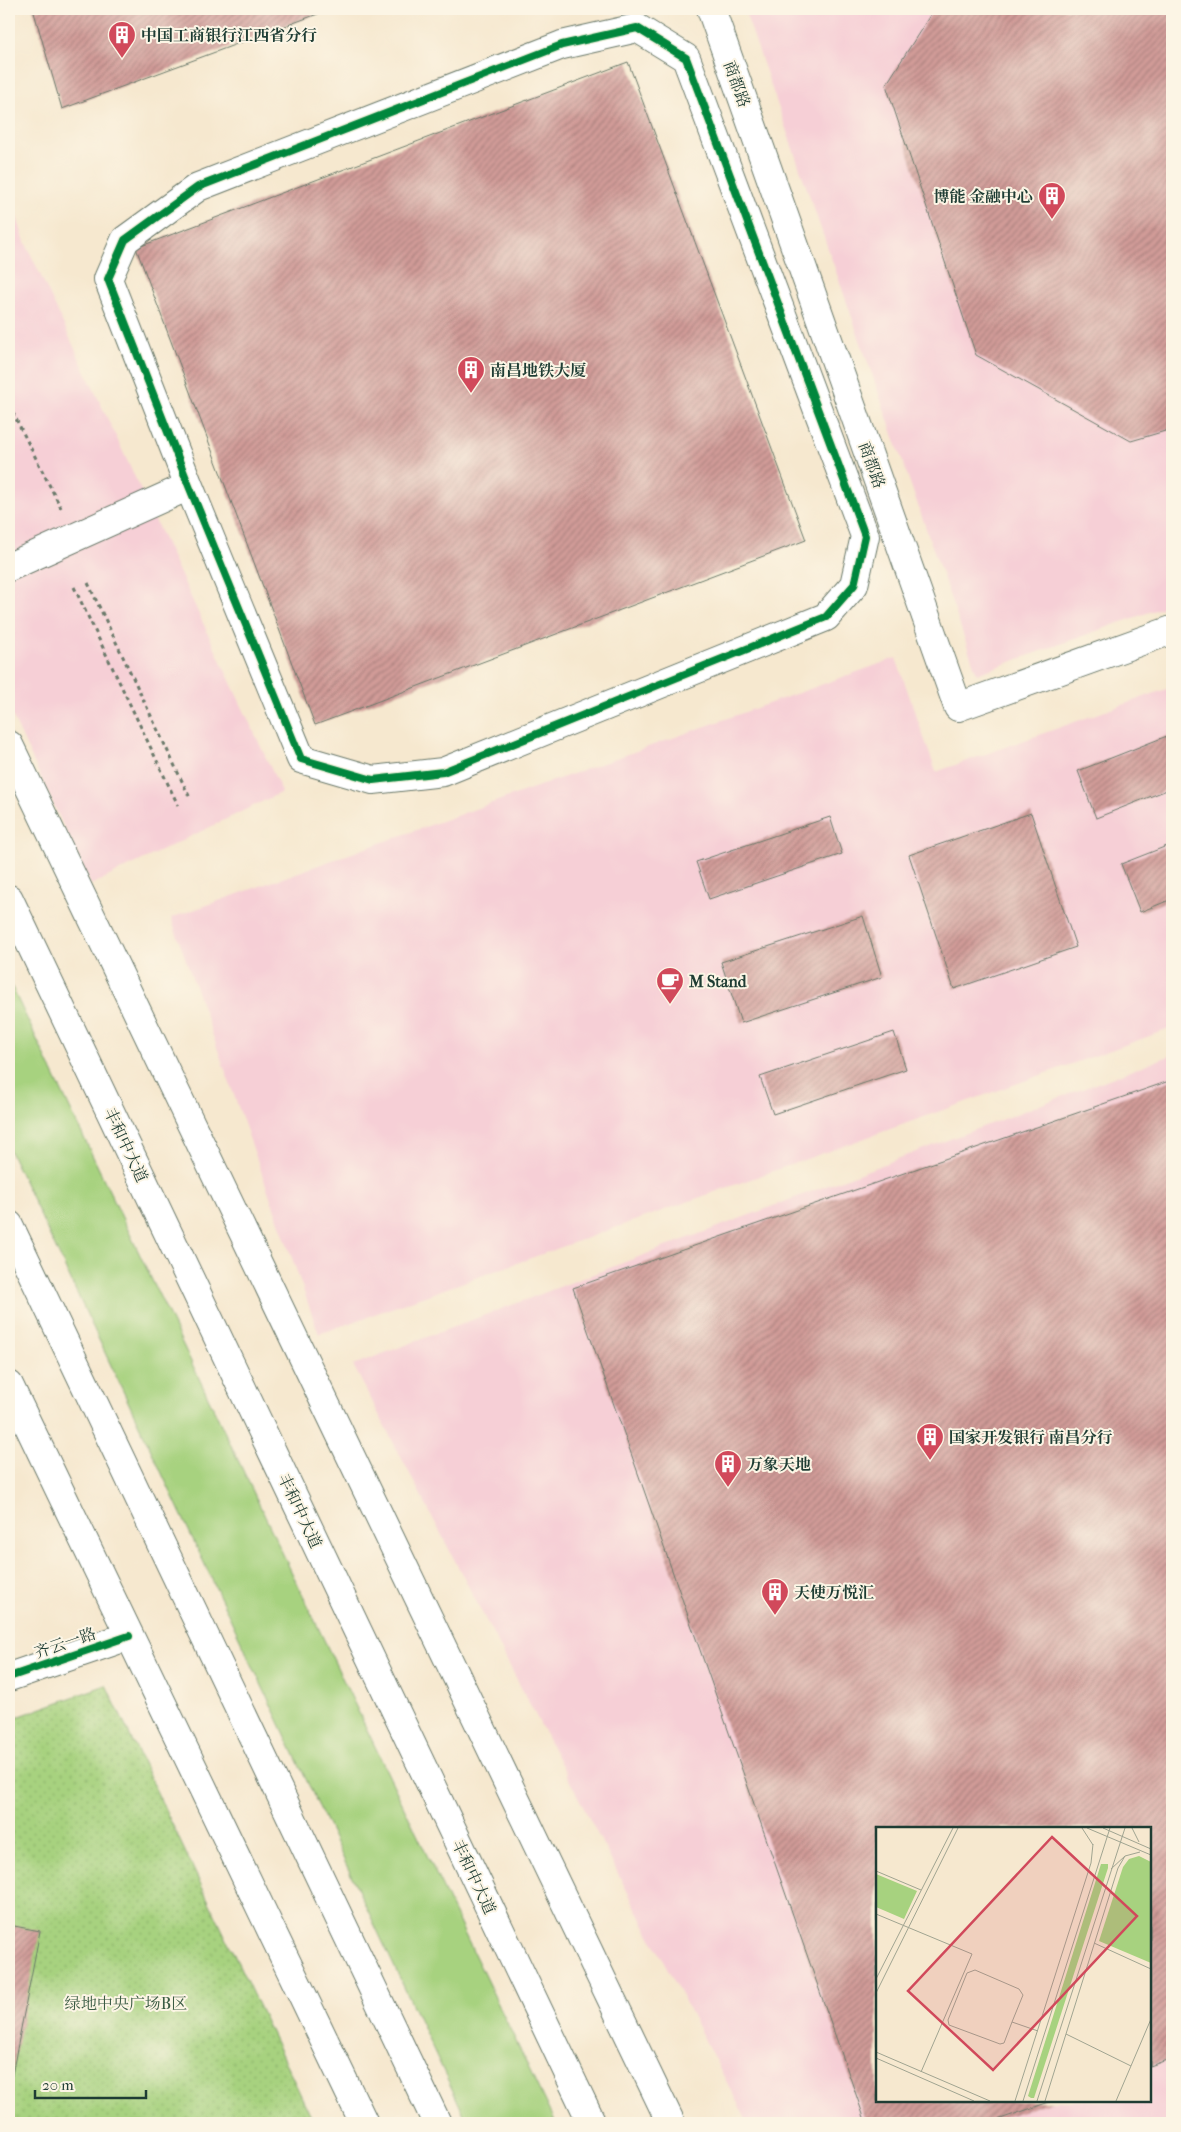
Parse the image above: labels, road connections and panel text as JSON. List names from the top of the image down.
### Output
{
  "streets": {
    "main road": ["商都路", "丰和中大道", "齐云一路"]
  },
  "parks": ["绿地中央广场B区"],
  "places": {
    "building": [
      "中国工商银行江西省分行",
      "博能 金融中心",
      "南昌地铁大厦",
      "国家开发银行 南昌分行",
      "万象天地",
      "天使万悦汇"
    ],
    "cafe": ["M Stand"]
  },
  "scale_bar": "20 m"
}
